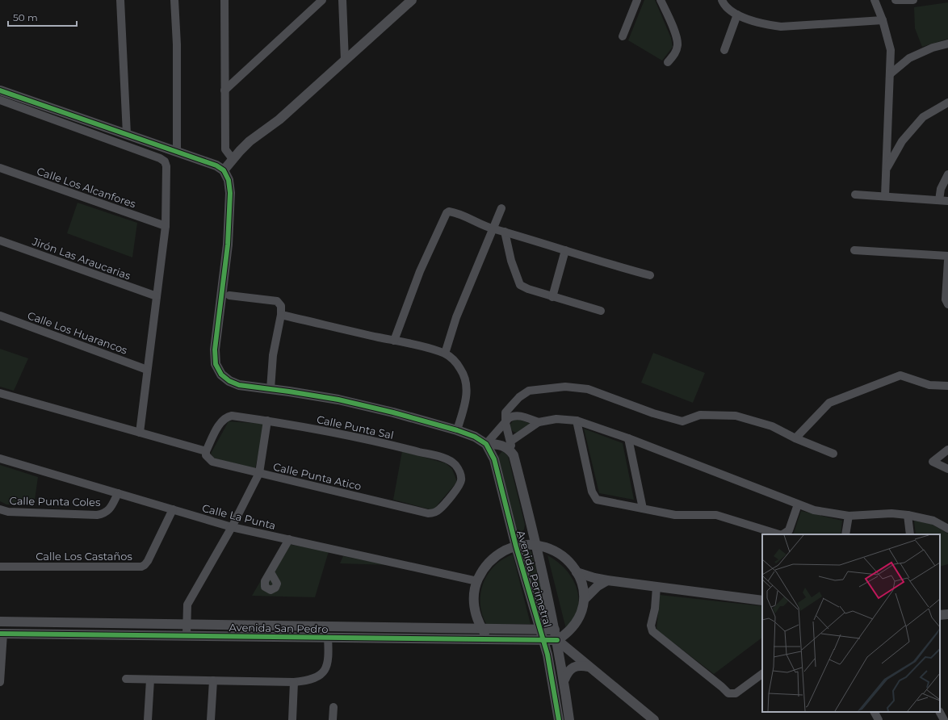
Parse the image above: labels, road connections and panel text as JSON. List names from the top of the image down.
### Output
{
  "streets": {
    "street": [
      "Calle Los Alcanfores",
      "Jirón Las Araucarias",
      "Calle Los Huarancos",
      "Calle Punta Sal",
      "Calle Punta Atico",
      "Calle Punta Coles",
      "Calle La Punta",
      "Calle Los Castaños",
      "Avenida Perimetral",
      "Avenida San Pedro"
    ]
  },
  "crossings": [
    ["Calle Punta Sal", "Calle Punta Atico"],
    ["Calle Punta Coles", "Calle La Punta"],
    ["Calle La Punta", "Calle Los Castaños"],
    ["Avenida Perimetral", "Avenida San Pedro"]
  ],
  "scale_bar": "50 m"
}
